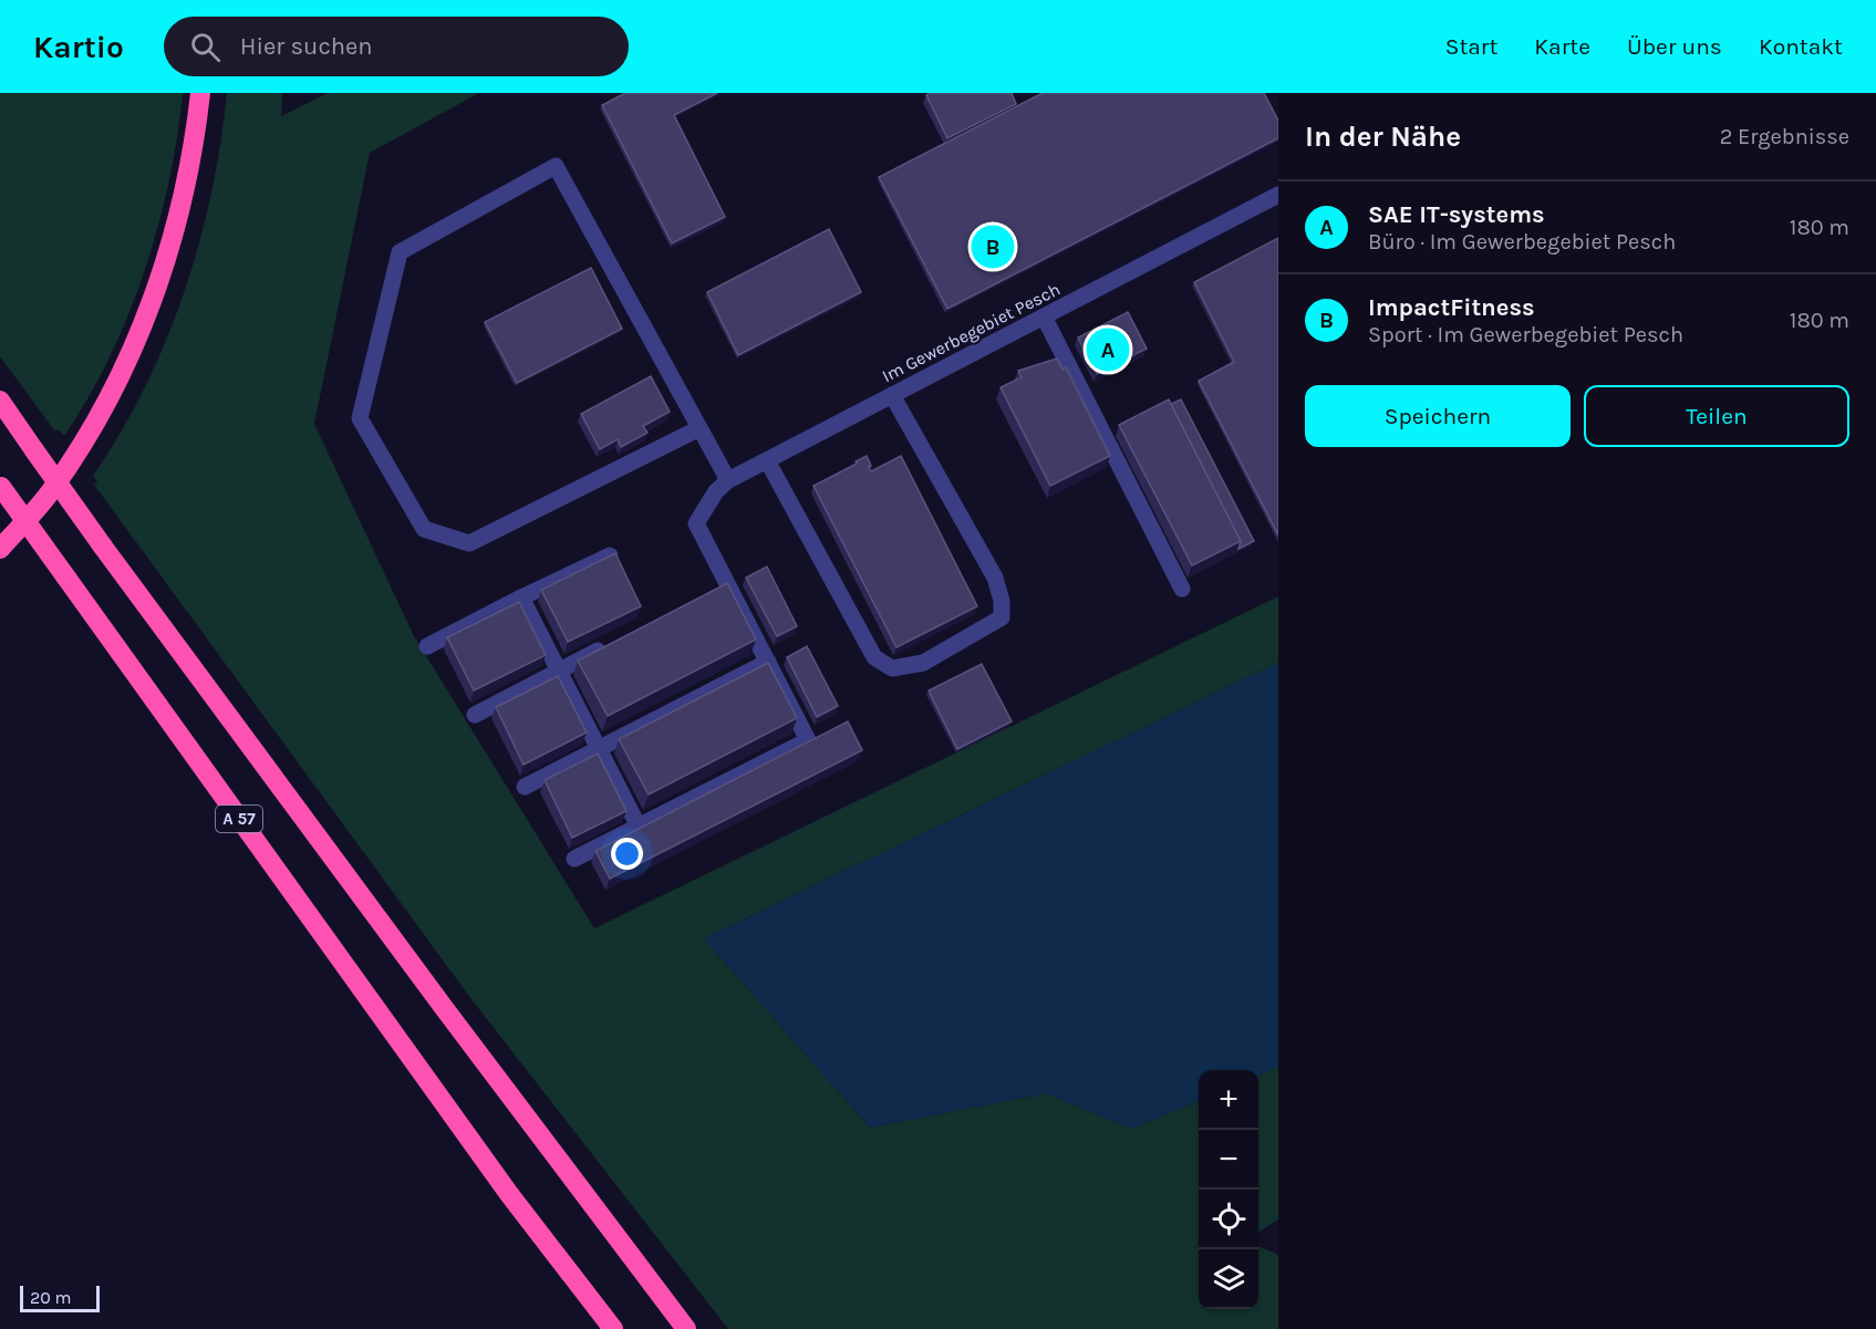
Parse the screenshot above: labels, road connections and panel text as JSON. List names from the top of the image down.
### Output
{
  "streets": {
    "highway": ["A 57"],
    "street": ["Im Gewerbegebiet Pesch"]
  },
  "scale_bar": "20 m",
  "page": {
    "header": "Kartio",
    "search": "Hier suchen",
    "nav": [
      "Start",
      "Karte",
      "Über uns",
      "Kontakt"
    ],
    "heading": ["In der Nähe", "2 Ergebnisse"],
    "list": [
      {
        "mark": "A",
        "name": "SAE IT-systems",
        "note": "Büro · Im Gewerbegebiet Pesch",
        "value": "180 m"
      },
      {
        "mark": "B",
        "name": "ImpactFitness",
        "note": "Sport · Im Gewerbegebiet Pesch",
        "value": "180 m"
      }
    ],
    "pins": ["B", "A"],
    "buttons": ["Speichern", "Teilen"],
    "map_buttons": ["+", "−"],
    "scale": "20 m"
  }
}
